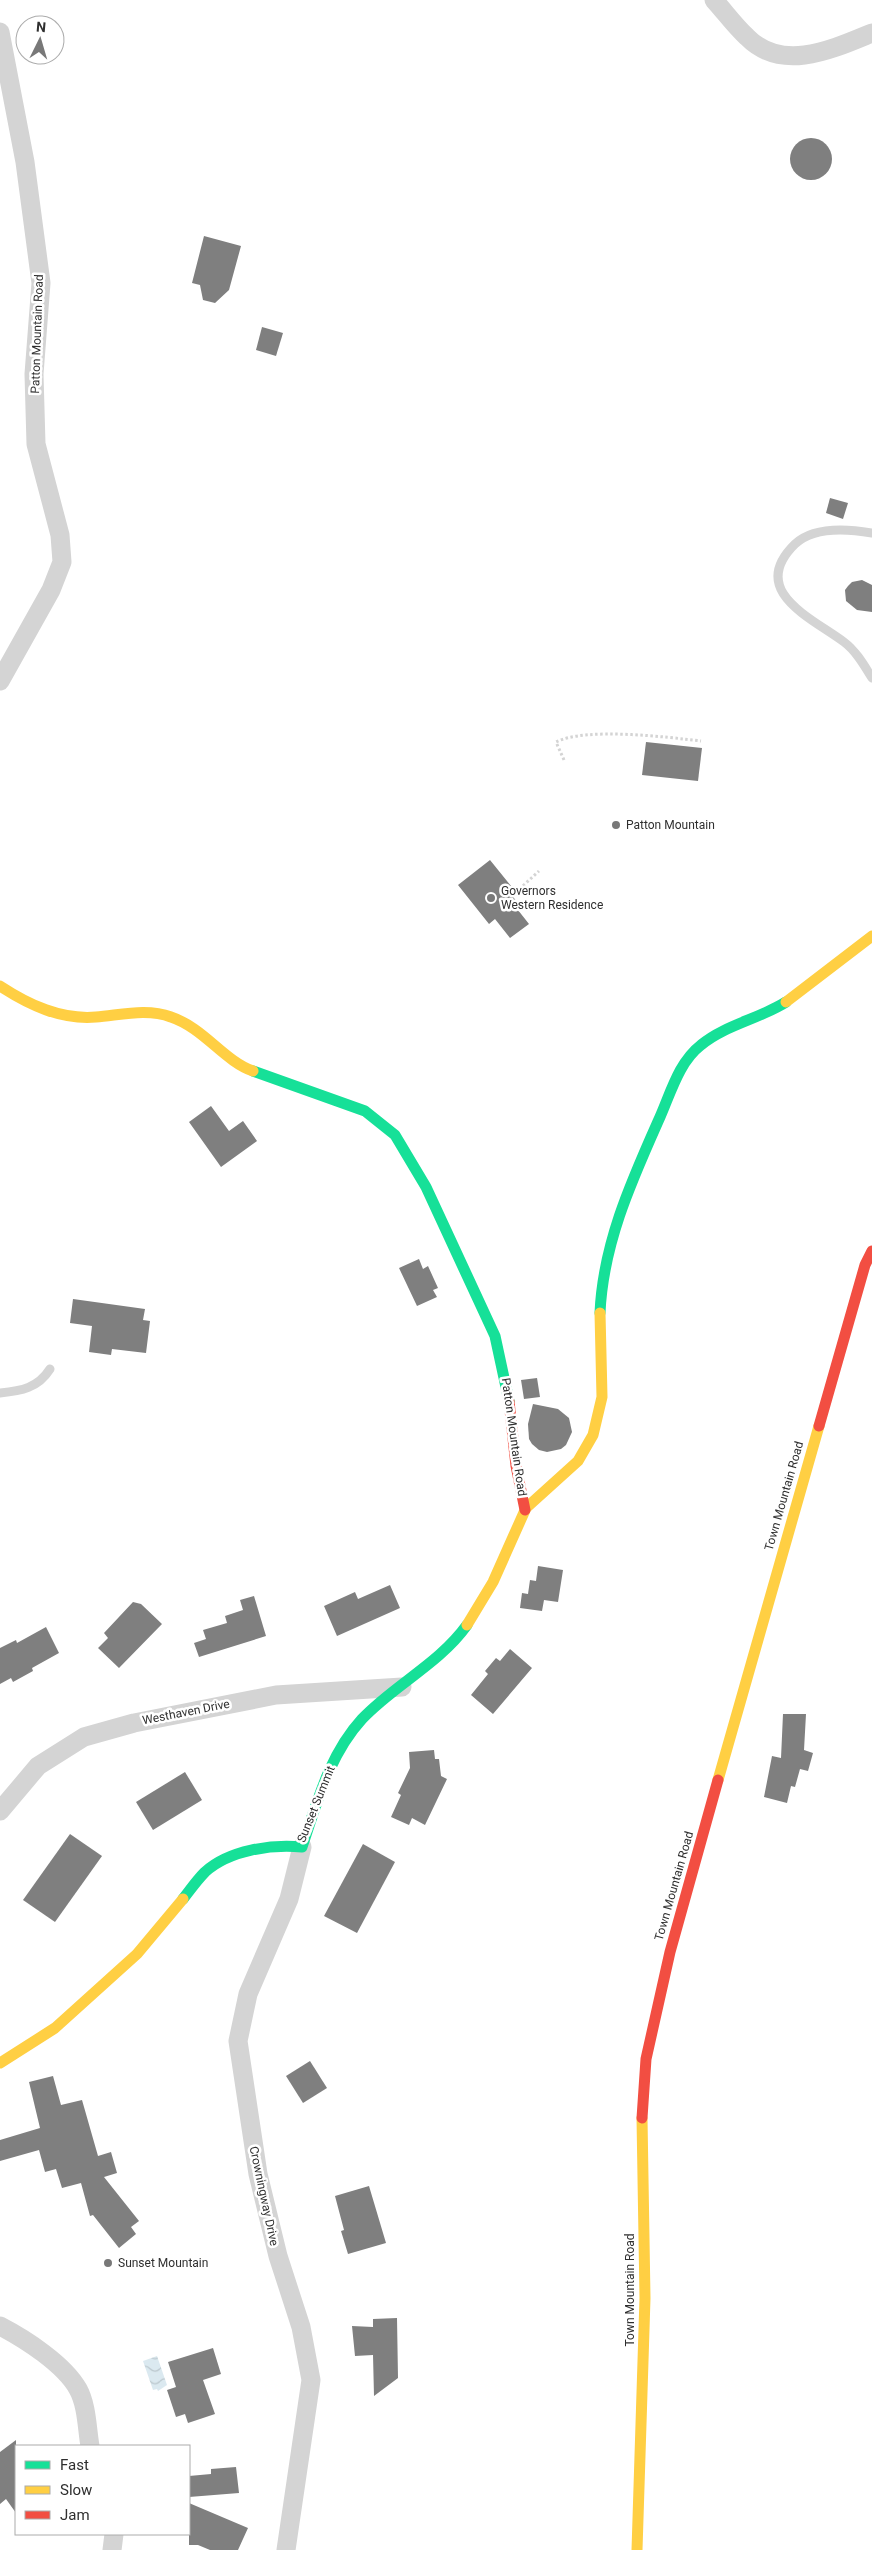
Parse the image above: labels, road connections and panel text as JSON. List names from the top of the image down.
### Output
{
  "streets": {
    "street": [
      "Patton Mountain Road",
      "Town Mountain Road",
      "Westhaven Drive",
      "Sunset Summit",
      "Crowningway Drive"
    ]
  },
  "crossings": [
    ["Patton Mountain Road", "Sunset Summit"],
    ["Westhaven Drive", "Sunset Summit"],
    ["Sunset Summit", "Crowningway Drive"]
  ],
  "places": ["Patton Mountain", "Governors Western Residence", "Sunset Mountain"],
  "legend": ["Fast", "Slow", "Jam"],
  "north": "top"
}
